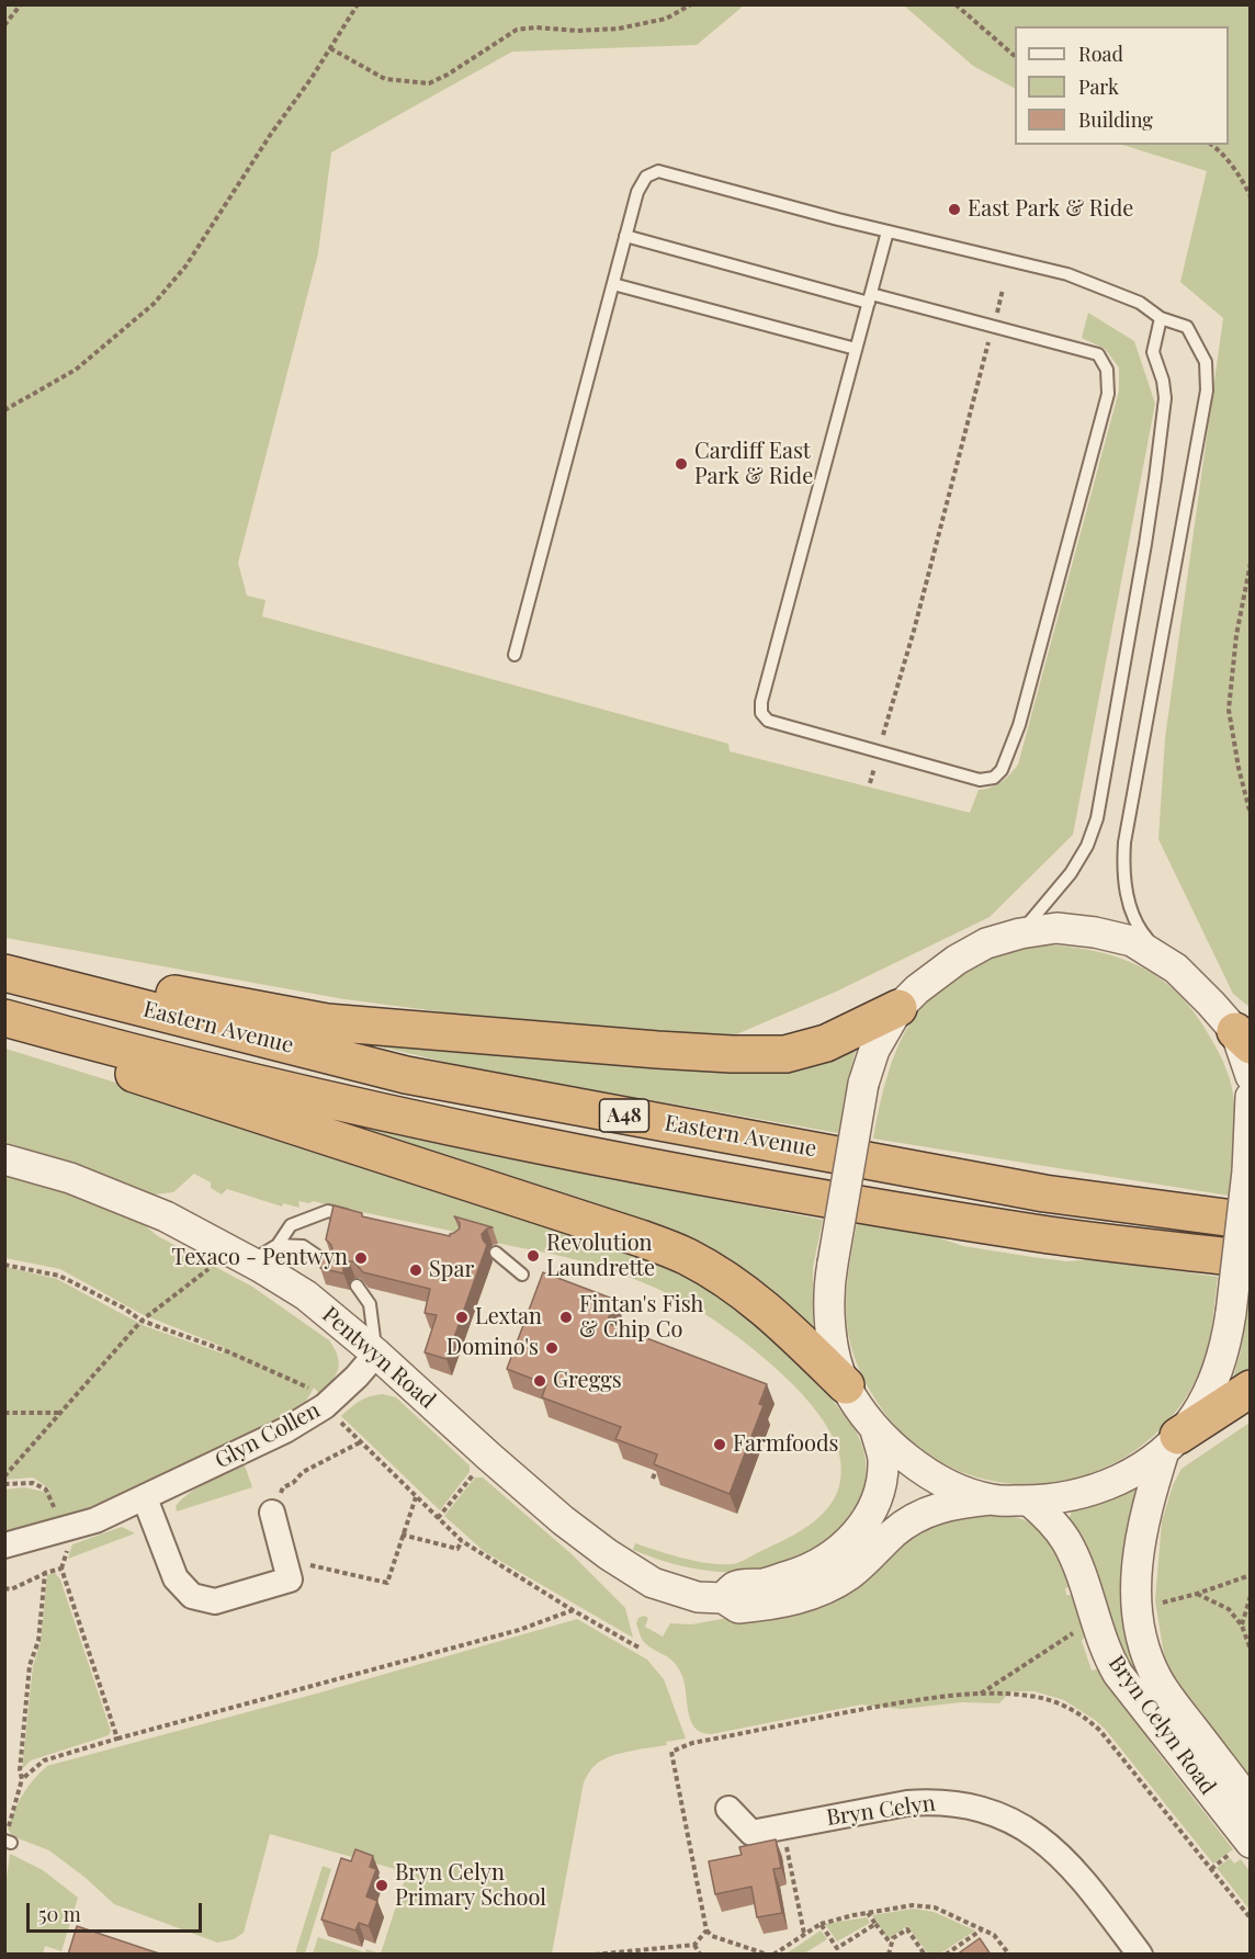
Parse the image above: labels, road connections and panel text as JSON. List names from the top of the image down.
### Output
{
  "streets": {
    "highway": ["Eastern Avenue", "A48"],
    "street": [
      "Pentwyn Road",
      "Glyn Collen",
      "Bryn Celyn Road",
      "Bryn Celyn"
    ]
  },
  "crossings": [
    ["Pentwyn Road", "Glyn Collen"]
  ],
  "places": [
    "East Park & Ride",
    "Cardiff East Park & Ride",
    "Revolution Laundrette",
    "Texaco - Pentwyn",
    "Spar",
    "Lextan",
    "Fintan's Fish & Chip Co",
    "Domino's",
    "Greggs",
    "Farmfoods",
    "Bryn Celyn Primary School"
  ],
  "legend": ["Road", "Park", "Building"],
  "scale_bar": "50 m"
}
